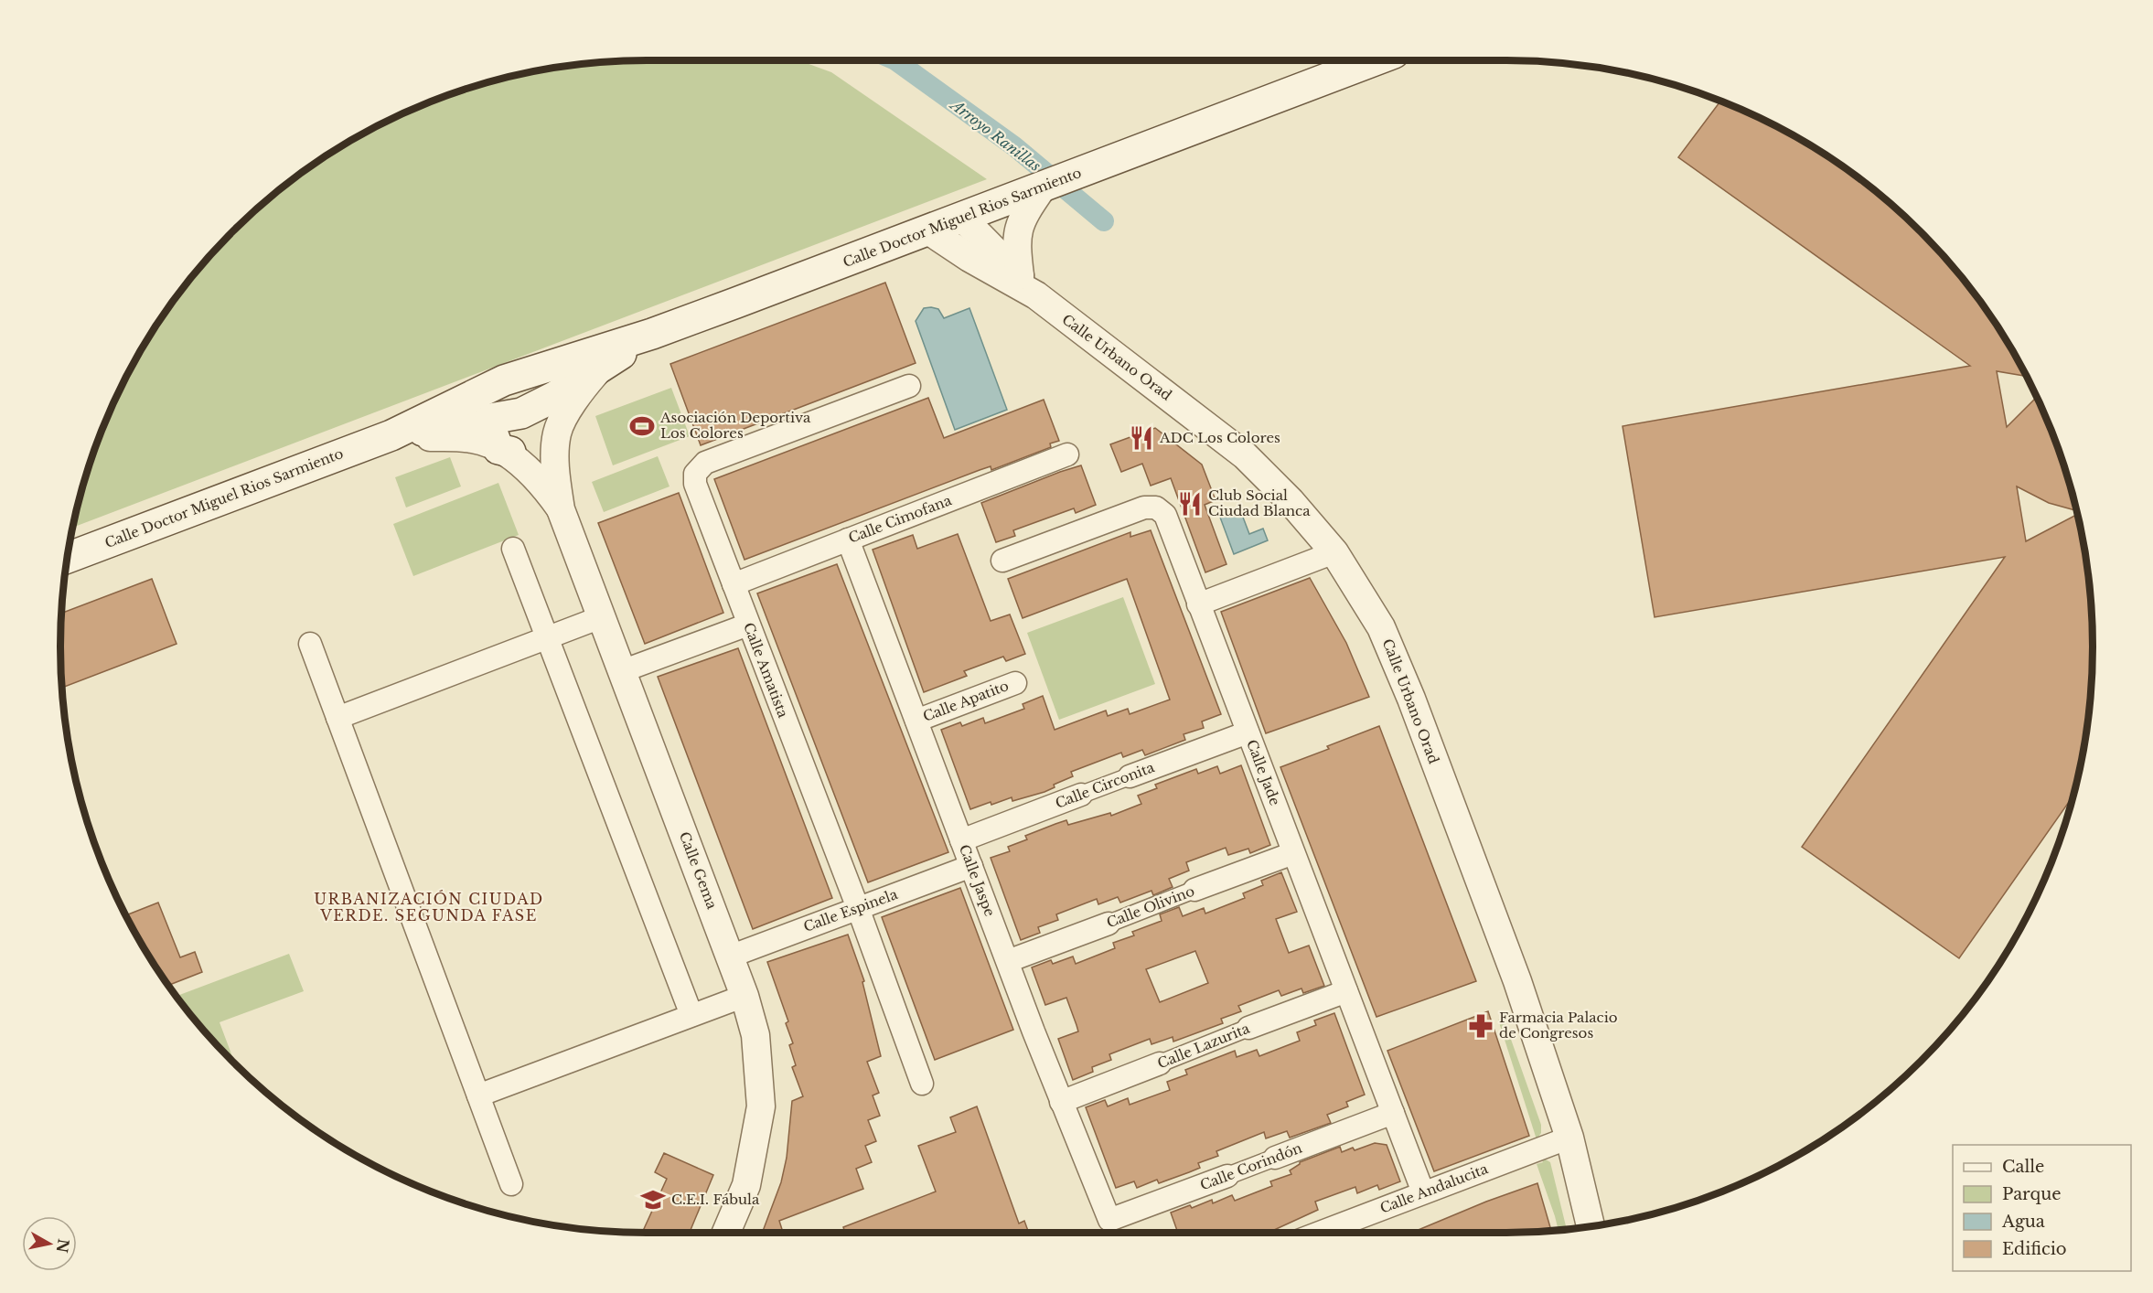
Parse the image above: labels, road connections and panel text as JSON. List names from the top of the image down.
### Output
{
  "streets": {
    "main road": ["Calle Doctor Miguel Rios Sarmiento"],
    "street": [
      "Calle Urbano Orad",
      "Calle Cimofana",
      "Calle Amatista",
      "Calle Apatito",
      "Calle Jade",
      "Calle Circonita",
      "Calle Gema",
      "Calle Jaspe",
      "Calle Olivino",
      "Calle Espinela",
      "Calle Lazurita",
      "Calle Corindón",
      "Calle Andalucita"
    ]
  },
  "crossings": [
    ["Calle Doctor Miguel Rios Sarmiento", "Calle Urbano Orad"],
    ["Calle Doctor Miguel Rios Sarmiento", "Calle Gema"],
    ["Calle Urbano Orad", "Calle Andalucita"],
    ["Calle Cimofana", "Calle Amatista"],
    ["Calle Cimofana", "Calle Jaspe"],
    ["Calle Amatista", "Calle Espinela"],
    ["Calle Apatito", "Calle Jaspe"],
    ["Calle Jade", "Calle Circonita"],
    ["Calle Jade", "Calle Olivino"],
    ["Calle Jade", "Calle Lazurita"],
    ["Calle Jade", "Calle Corindón"],
    ["Calle Jade", "Calle Andalucita"],
    ["Calle Circonita", "Calle Jaspe"],
    ["Calle Gema", "Calle Espinela"],
    ["Calle Jaspe", "Calle Olivino"],
    ["Calle Jaspe", "Calle Espinela"],
    ["Calle Jaspe", "Calle Lazurita"],
    ["Calle Jaspe", "Calle Corindón"]
  ],
  "districts": ["URBANIZACIÓN CIUDAD VERDE. SEGUNDA FASE"],
  "water": ["Arroyo Ranillas"],
  "places": {
    "sports": ["Asociación Deportiva Los Colores"],
    "restaurant": ["ADC Los Colores", "Club Social Ciudad Blanca"],
    "pharmacy": ["Farmacia Palacio de Congresos"],
    "school or university": ["C.E.I. Fábula"]
  },
  "legend": [
    "Calle",
    "Parque",
    "Agua",
    "Edificio"
  ],
  "north": "right"
}
